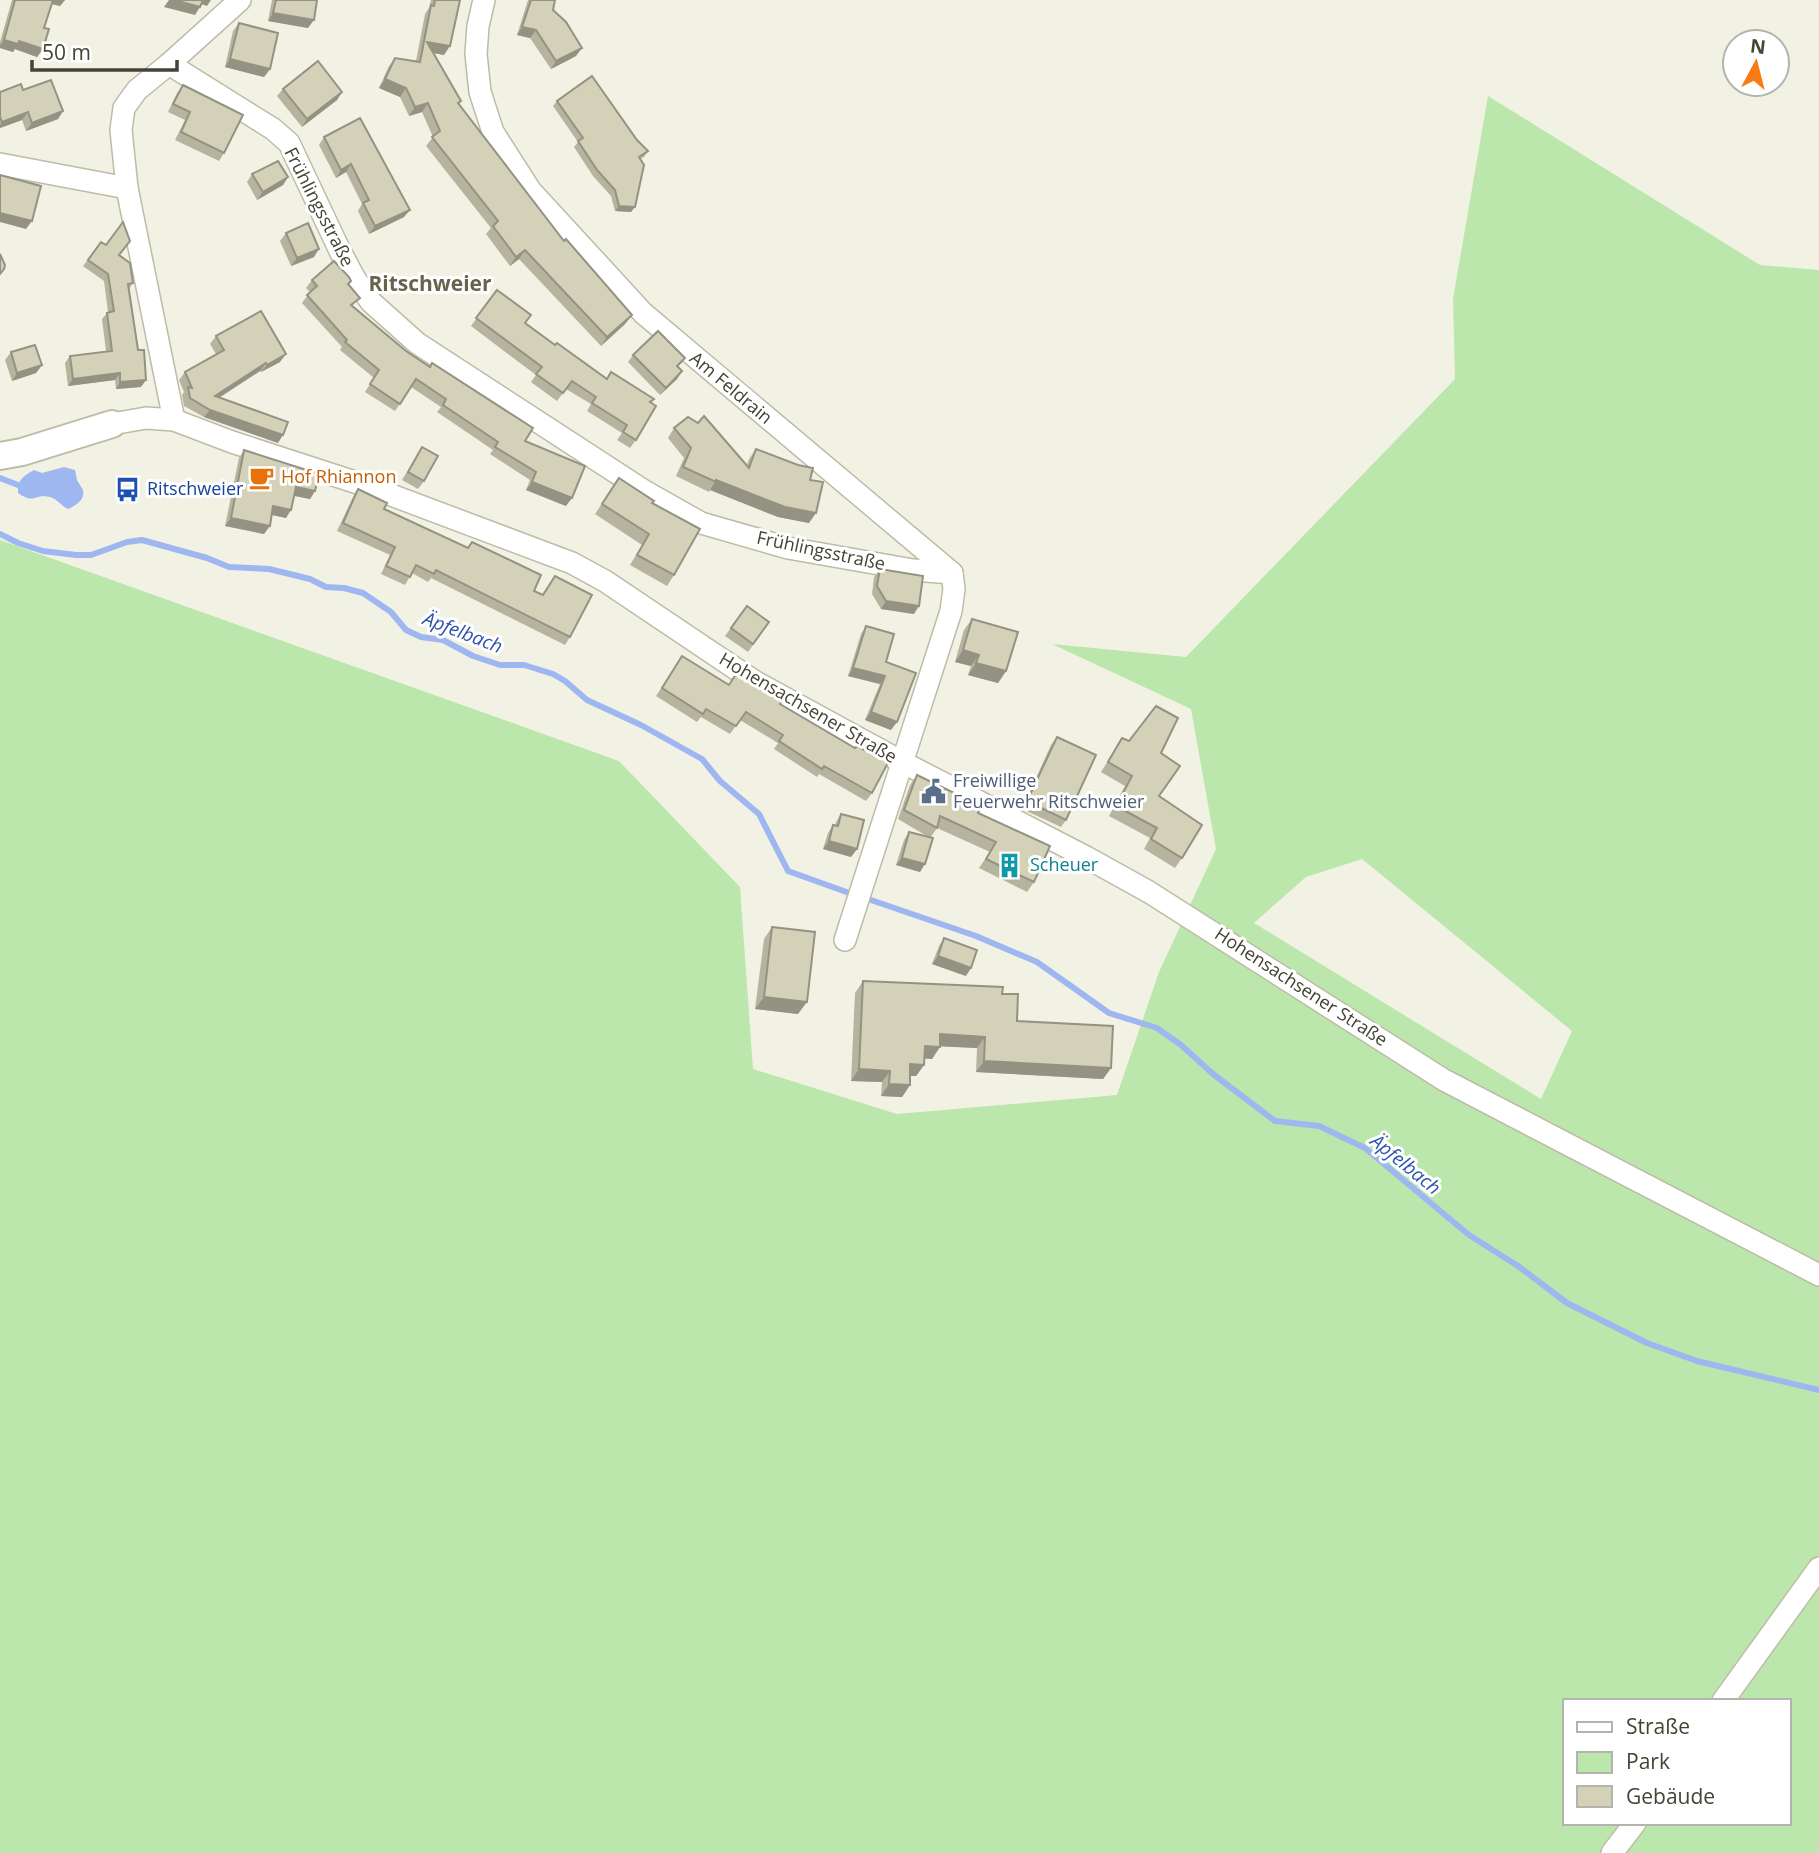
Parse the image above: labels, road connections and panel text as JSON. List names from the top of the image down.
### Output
{
  "streets": {
    "street": ["Frühlingsstraße", "Am Feldrain", "Hohensachsener Straße"]
  },
  "crossings": [
    ["Frühlingsstraße", "Am Feldrain"]
  ],
  "districts": ["Ritschweier"],
  "water": ["Äpfelbach"],
  "places": {
    "cafe": ["Hof Rhiannon"],
    "bus stop": ["Ritschweier"],
    "public building": ["Freiwillige Feuerwehr Ritschweier"],
    "building": ["Scheuer"]
  },
  "legend": ["Straße", "Park", "Gebäude"],
  "scale_bar": "50 m",
  "north": "top"
}
